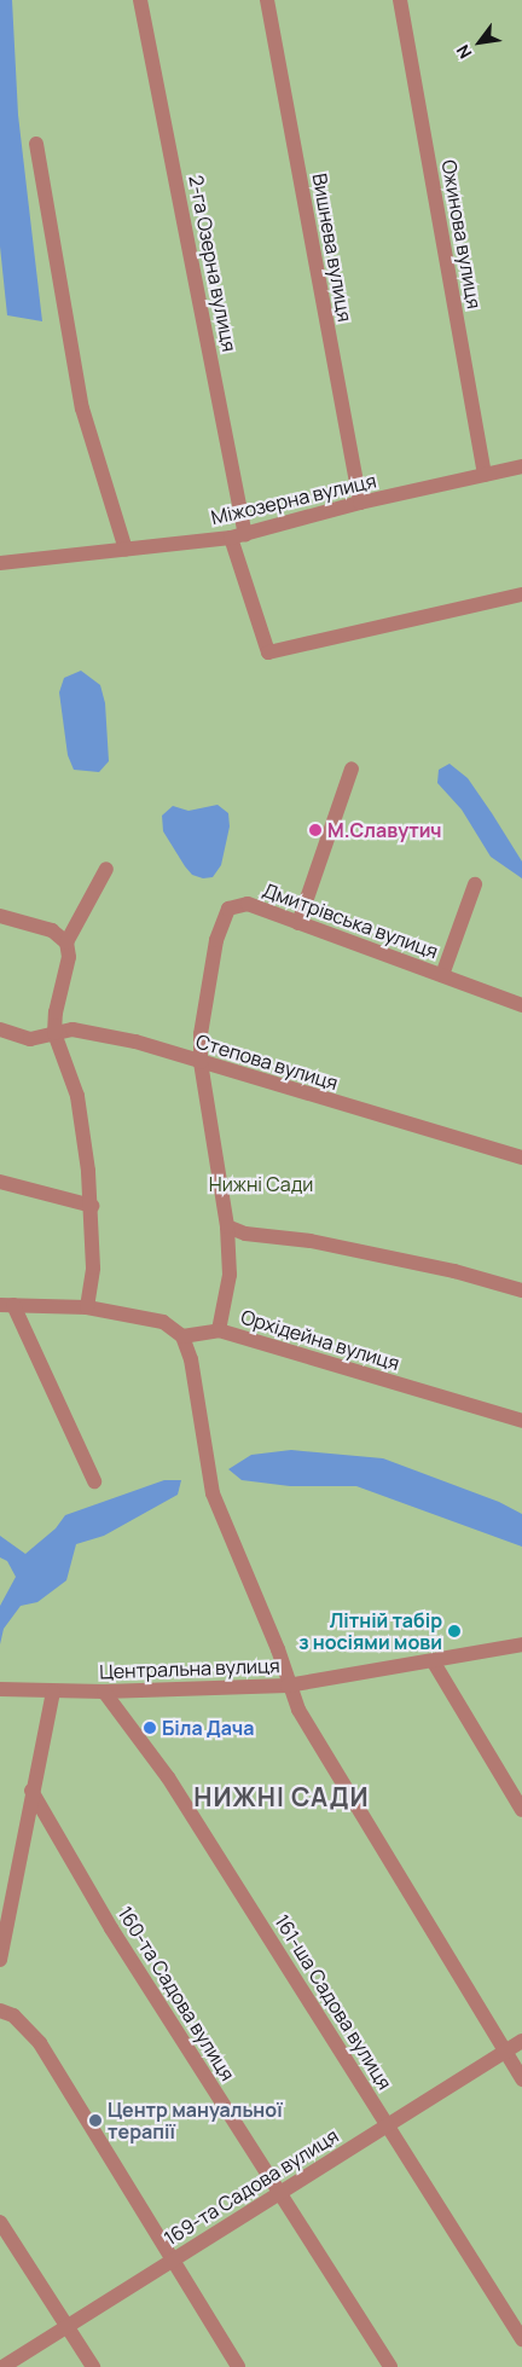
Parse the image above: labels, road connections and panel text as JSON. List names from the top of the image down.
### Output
{
  "streets": {
    "street": [
      "Ожинова вулиця",
      "Вишнева вулиця",
      "2-га Озерна вулиця",
      "Міжозерна вулиця",
      "Дмитрівська вулиця",
      "Степова вулиця",
      "Орхідейна вулиця",
      "Центральна вулиця",
      "160-та Садова вулиця",
      "161-ша Садова вулиця",
      "169-та Садова вулиця"
    ]
  },
  "crossings": [
    ["Ожинова вулиця", "Міжозерна вулиця"],
    ["Вишнева вулиця", "Міжозерна вулиця"],
    ["2-га Озерна вулиця", "Міжозерна вулиця"],
    ["Дмитрівська вулиця", "Степова вулиця"],
    ["Дмитрівська вулиця", "Орхідейна вулиця"],
    ["Центральна вулиця", "161-ша Садова вулиця"],
    ["160-та Садова вулиця", "169-та Садова вулиця"],
    ["161-ша Садова вулиця", "169-та Садова вулиця"]
  ],
  "districts": ["НИЖНІ САДИ"],
  "parks": ["Нижні Сади"],
  "places": [
    "М.Славутич",
    "Літній табір з носіями мови",
    "Біла Дача",
    "Центр мануальної терапії"
  ],
  "north": "bottom left"
}
